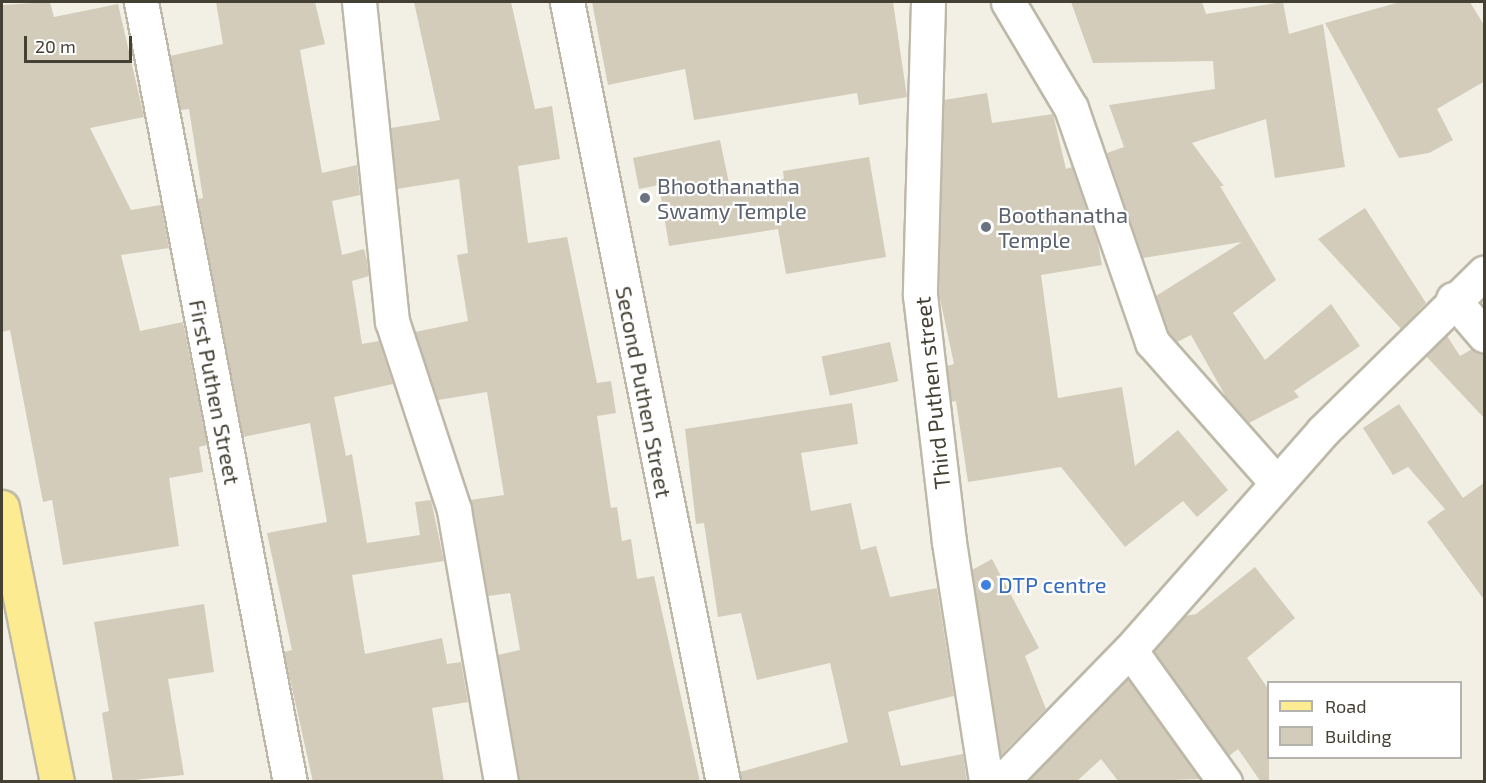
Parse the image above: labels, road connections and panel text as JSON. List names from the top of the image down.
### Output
{
  "streets": {
    "street": ["First Puthen Street", "Second Puthen Street", "Third Puthen street"]
  },
  "places": ["Bhoothanatha Swamy Temple", "Boothanatha Temple", "DTP centre"],
  "legend": ["Road", "Building"],
  "scale_bar": "20 m"
}
